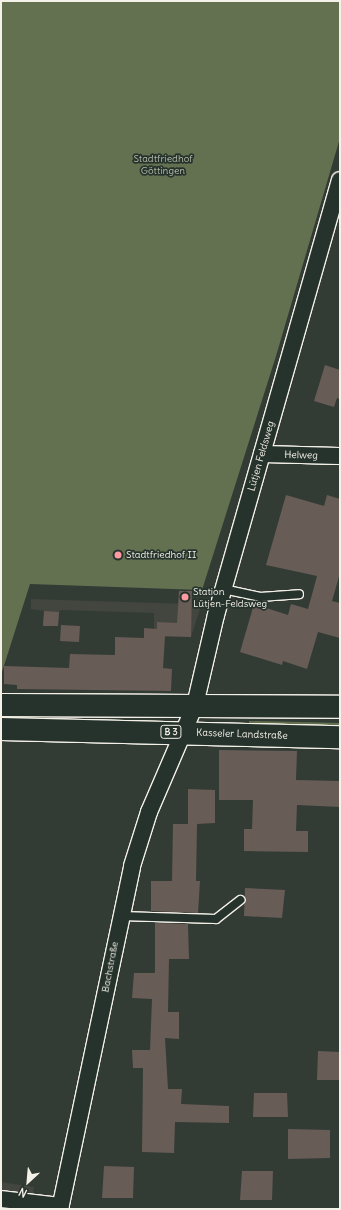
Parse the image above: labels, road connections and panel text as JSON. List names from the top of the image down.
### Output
{
  "streets": {
    "main road": ["B 3", "Kasseler Landstraße"],
    "street": ["Helweg", "Lütjen Feldsweg", "Bachstraße"]
  },
  "crossings": [
    ["Helweg", "Lütjen Feldsweg"],
    ["Lütjen Feldsweg", "Kasseler Landstraße"],
    ["Lütjen Feldsweg", "Bachstraße"],
    ["Kasseler Landstraße", "Bachstraße"]
  ],
  "parks": ["Stadtfriedhof Göttingen"],
  "places": ["Stadtfriedhof II", "Station Lütjen-Feldsweg"],
  "north": "bottom left"
}
